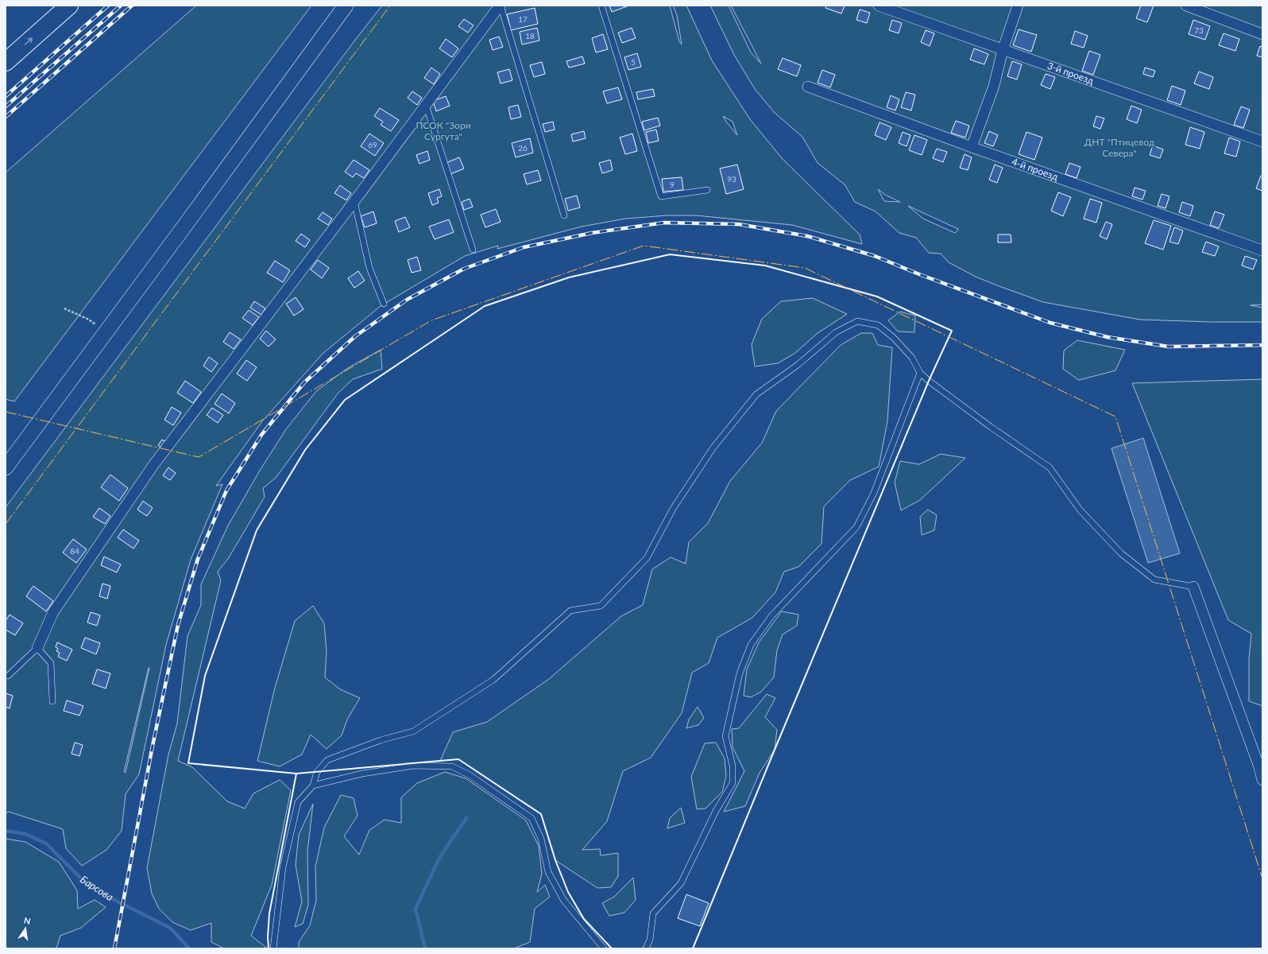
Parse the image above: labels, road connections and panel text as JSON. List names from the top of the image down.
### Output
{
  "streets": {
    "street": ["3-й проезд", "4-й проезд"]
  },
  "water": ["Барсова"],
  "parks": ["ПСОК \"Зори Сургута\"", "ДНТ \"Птицевод Севера\""],
  "house_numbers": [
    "17",
    "73",
    "18",
    "5",
    "69",
    "26",
    "93",
    "9",
    "84"
  ],
  "north": "top"
}
